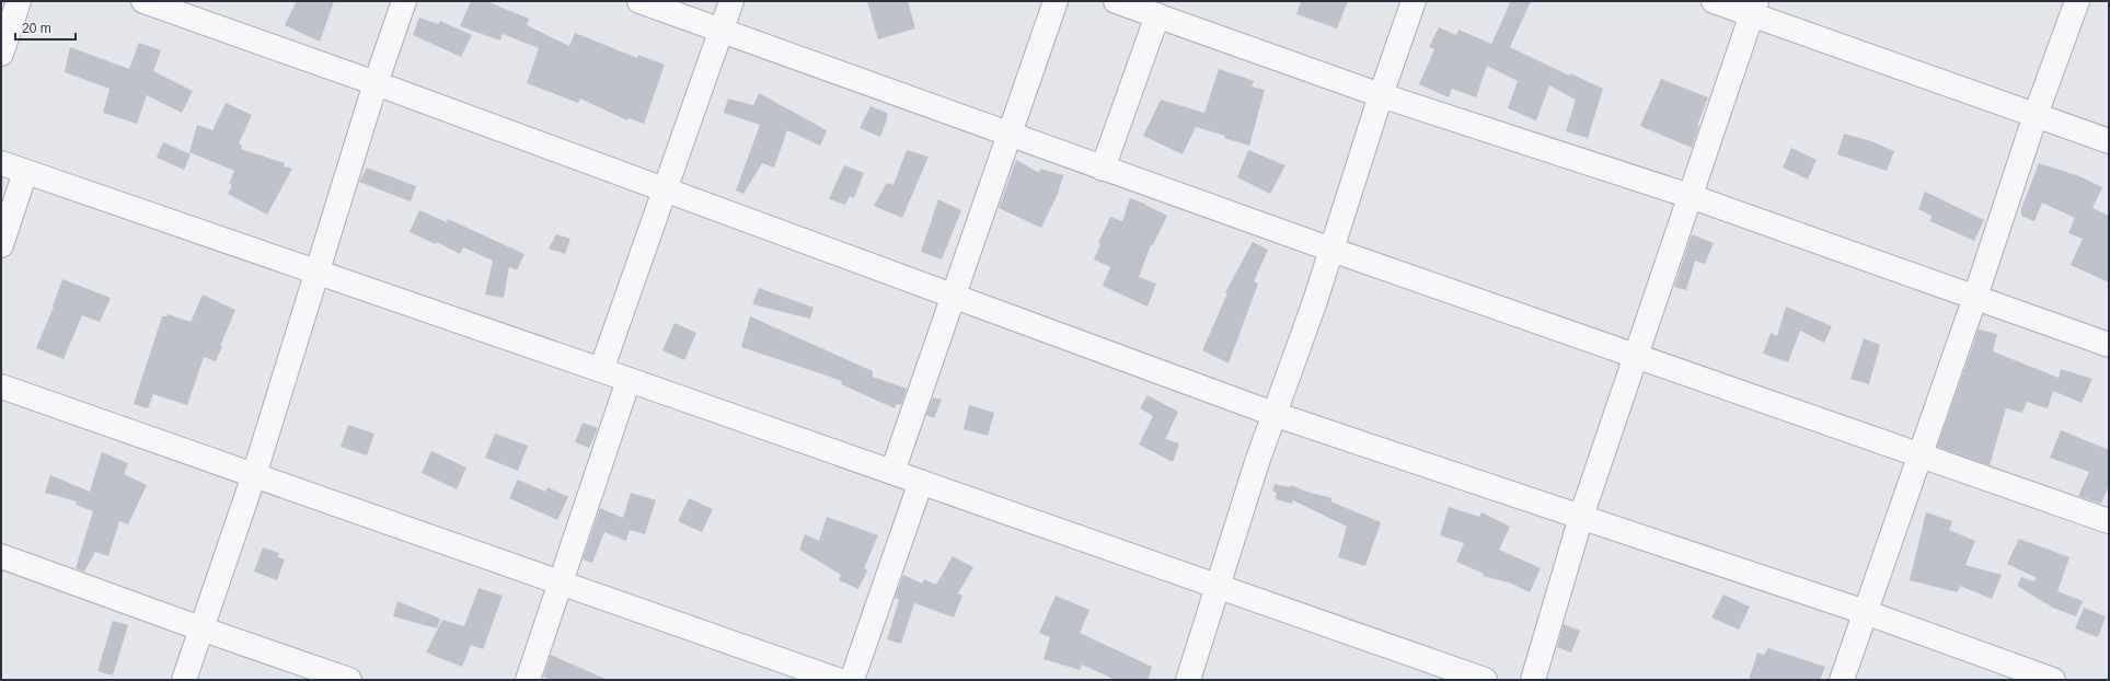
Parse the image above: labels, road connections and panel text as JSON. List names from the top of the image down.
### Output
{
  "scale_bar": "20 m"
}
